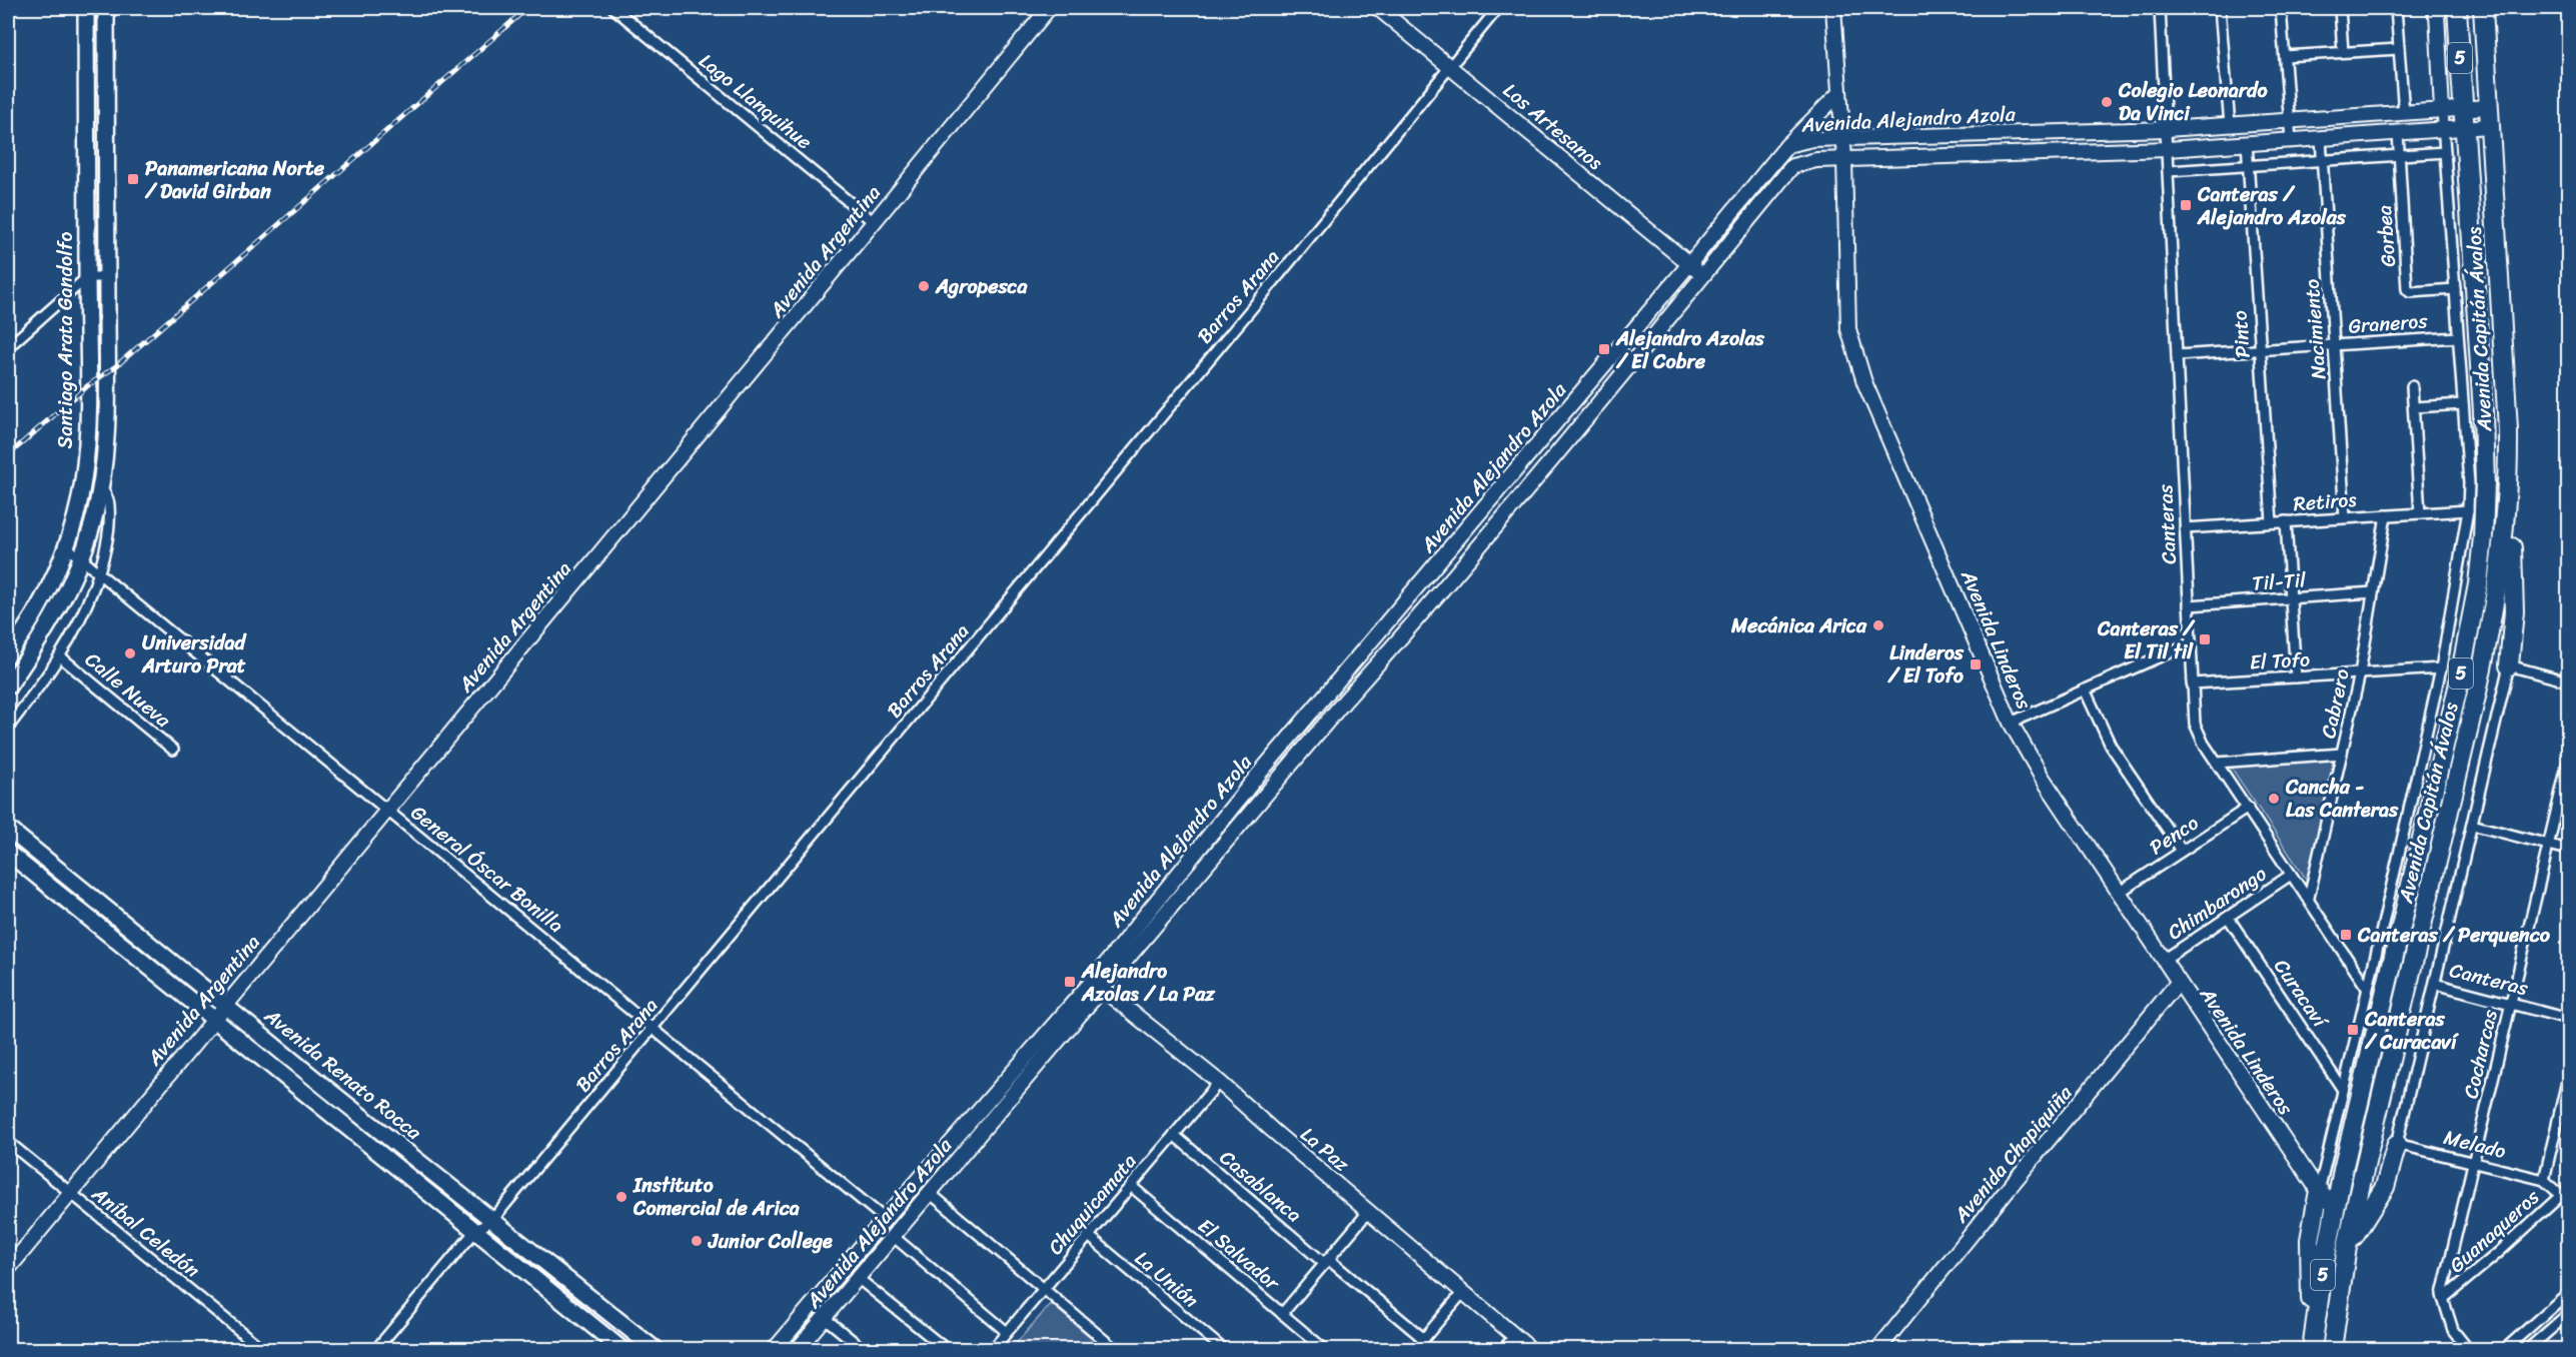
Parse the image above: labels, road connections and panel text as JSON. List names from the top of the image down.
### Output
{
  "streets": {
    "highway": ["5", "Avenida Capitán Ávalos"],
    "main road": [
      "Avenida Alejandro Azola",
      "Los Artesanos",
      "Avenida Argentina",
      "Santiago Arata Gandolfo",
      "Avenida Linderos",
      "Avenida Renato Rocca",
      "La Paz",
      "Avenida Chapiquiña"
    ],
    "street": [
      "Lago Llanquihue",
      "Gorbea",
      "Barros Arana",
      "Graneros",
      "Nacimiento",
      "Pinto",
      "Retiros",
      "Canteras",
      "Til-Til",
      "El Tofo",
      "Calle Nueva",
      "Cabrero",
      "Penco",
      "General Óscar Bonilla",
      "Chimbarongo",
      "Curacaví",
      "Cocharcas",
      "Melado",
      "Casablanca",
      "Chuquicamata",
      "Guanaqueros",
      "Aníbal Celedón",
      "El Salvador",
      "La Unión"
    ]
  },
  "crossings": [
    ["Lago Llanquihue", "Avenida Argentina"],
    ["Avenida Alejandro Azola", "Los Artesanos"],
    ["Avenida Alejandro Azola", "Gorbea"],
    ["Avenida Alejandro Azola", "Nacimiento"],
    ["Avenida Alejandro Azola", "Avenida Capitán Ávalos"],
    ["Avenida Alejandro Azola", "Pinto"],
    ["Avenida Alejandro Azola", "Canteras"],
    ["Avenida Alejandro Azola", "Avenida Linderos"],
    ["Avenida Alejandro Azola", "General Óscar Bonilla"],
    ["Avenida Alejandro Azola", "La Paz"],
    ["Los Artesanos", "Barros Arana"],
    ["Gorbea", "Avenida Capitán Ávalos"],
    ["Avenida Argentina", "General Óscar Bonilla"],
    ["Avenida Argentina", "Avenida Renato Rocca"],
    ["Avenida Argentina", "Aníbal Celedón"],
    ["Barros Arana", "General Óscar Bonilla"],
    ["Barros Arana", "Avenida Renato Rocca"],
    ["Graneros", "Nacimiento"],
    ["Graneros", "Avenida Capitán Ávalos"],
    ["Graneros", "Pinto"],
    ["Graneros", "Canteras"],
    ["Nacimiento", "Retiros"],
    ["Avenida Capitán Ávalos", "Retiros"],
    ["Avenida Capitán Ávalos", "Canteras"],
    ["Avenida Capitán Ávalos", "Avenida Linderos"],
    ["Avenida Capitán Ávalos", "El Tofo"],
    ["Avenida Capitán Ávalos", "Curacaví"],
    ["Pinto", "Retiros"],
    ["Santiago Arata Gandolfo", "Calle Nueva"],
    ["Santiago Arata Gandolfo", "General Óscar Bonilla"],
    ["Retiros", "Canteras"],
    ["Retiros", "Cabrero"],
    ["Canteras", "Til-Til"],
    ["Canteras", "El Tofo"],
    ["Canteras", "Cabrero"],
    ["Canteras", "Penco"],
    ["Canteras", "Chimbarongo"],
    ["Canteras", "Cocharcas"],
    ["Til-Til", "Cabrero"],
    ["Avenida Linderos", "Penco"],
    ["Avenida Linderos", "Chimbarongo"],
    ["Avenida Linderos", "Avenida Chapiquiña"],
    ["El Tofo", "Cabrero"],
    ["Chimbarongo", "Curacaví"],
    ["Cocharcas", "Melado"],
    ["Cocharcas", "Guanaqueros"],
    ["La Paz", "Chuquicamata"],
    ["Casablanca", "Chuquicamata"],
    ["Chuquicamata", "El Salvador"],
    ["Chuquicamata", "La Unión"]
  ],
  "places": {
    "other": [
      "Colegio Leonardo Da Vinci",
      "Agropesca",
      "Mecánica Arica",
      "Universidad Arturo Prat",
      "Cancha - Las Canteras",
      "Instituto Comercial de Arica",
      "Junior College"
    ],
    "transit": [
      "Panamericana Norte / David Girban",
      "Canteras / Alejandro Azolas",
      "Alejandro Azolas / El Cobre",
      "Canteras / El Til til",
      "Linderos / El Tofo",
      "Canteras / Perquenco",
      "Alejandro Azolas / La Paz",
      "Canteras / Curacaví"
    ]
  }
}
